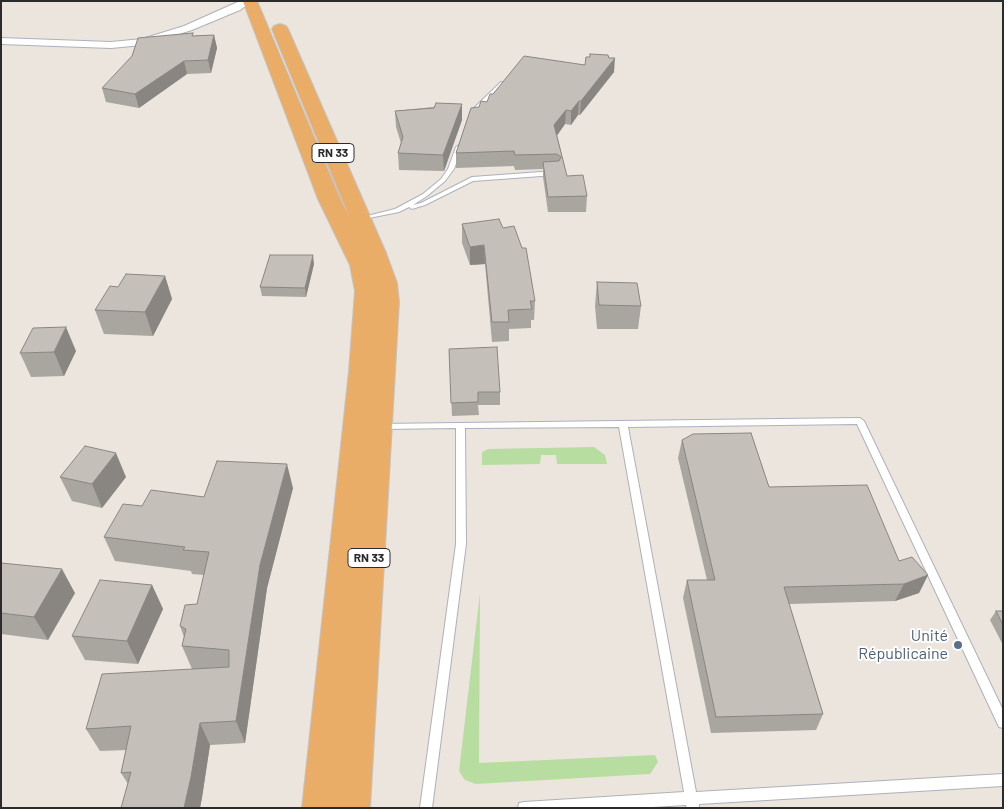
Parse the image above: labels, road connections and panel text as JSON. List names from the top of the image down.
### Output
{
  "streets": {
    "highway": ["RN 33"]
  },
  "places": ["Unité Républicaine"]
}
